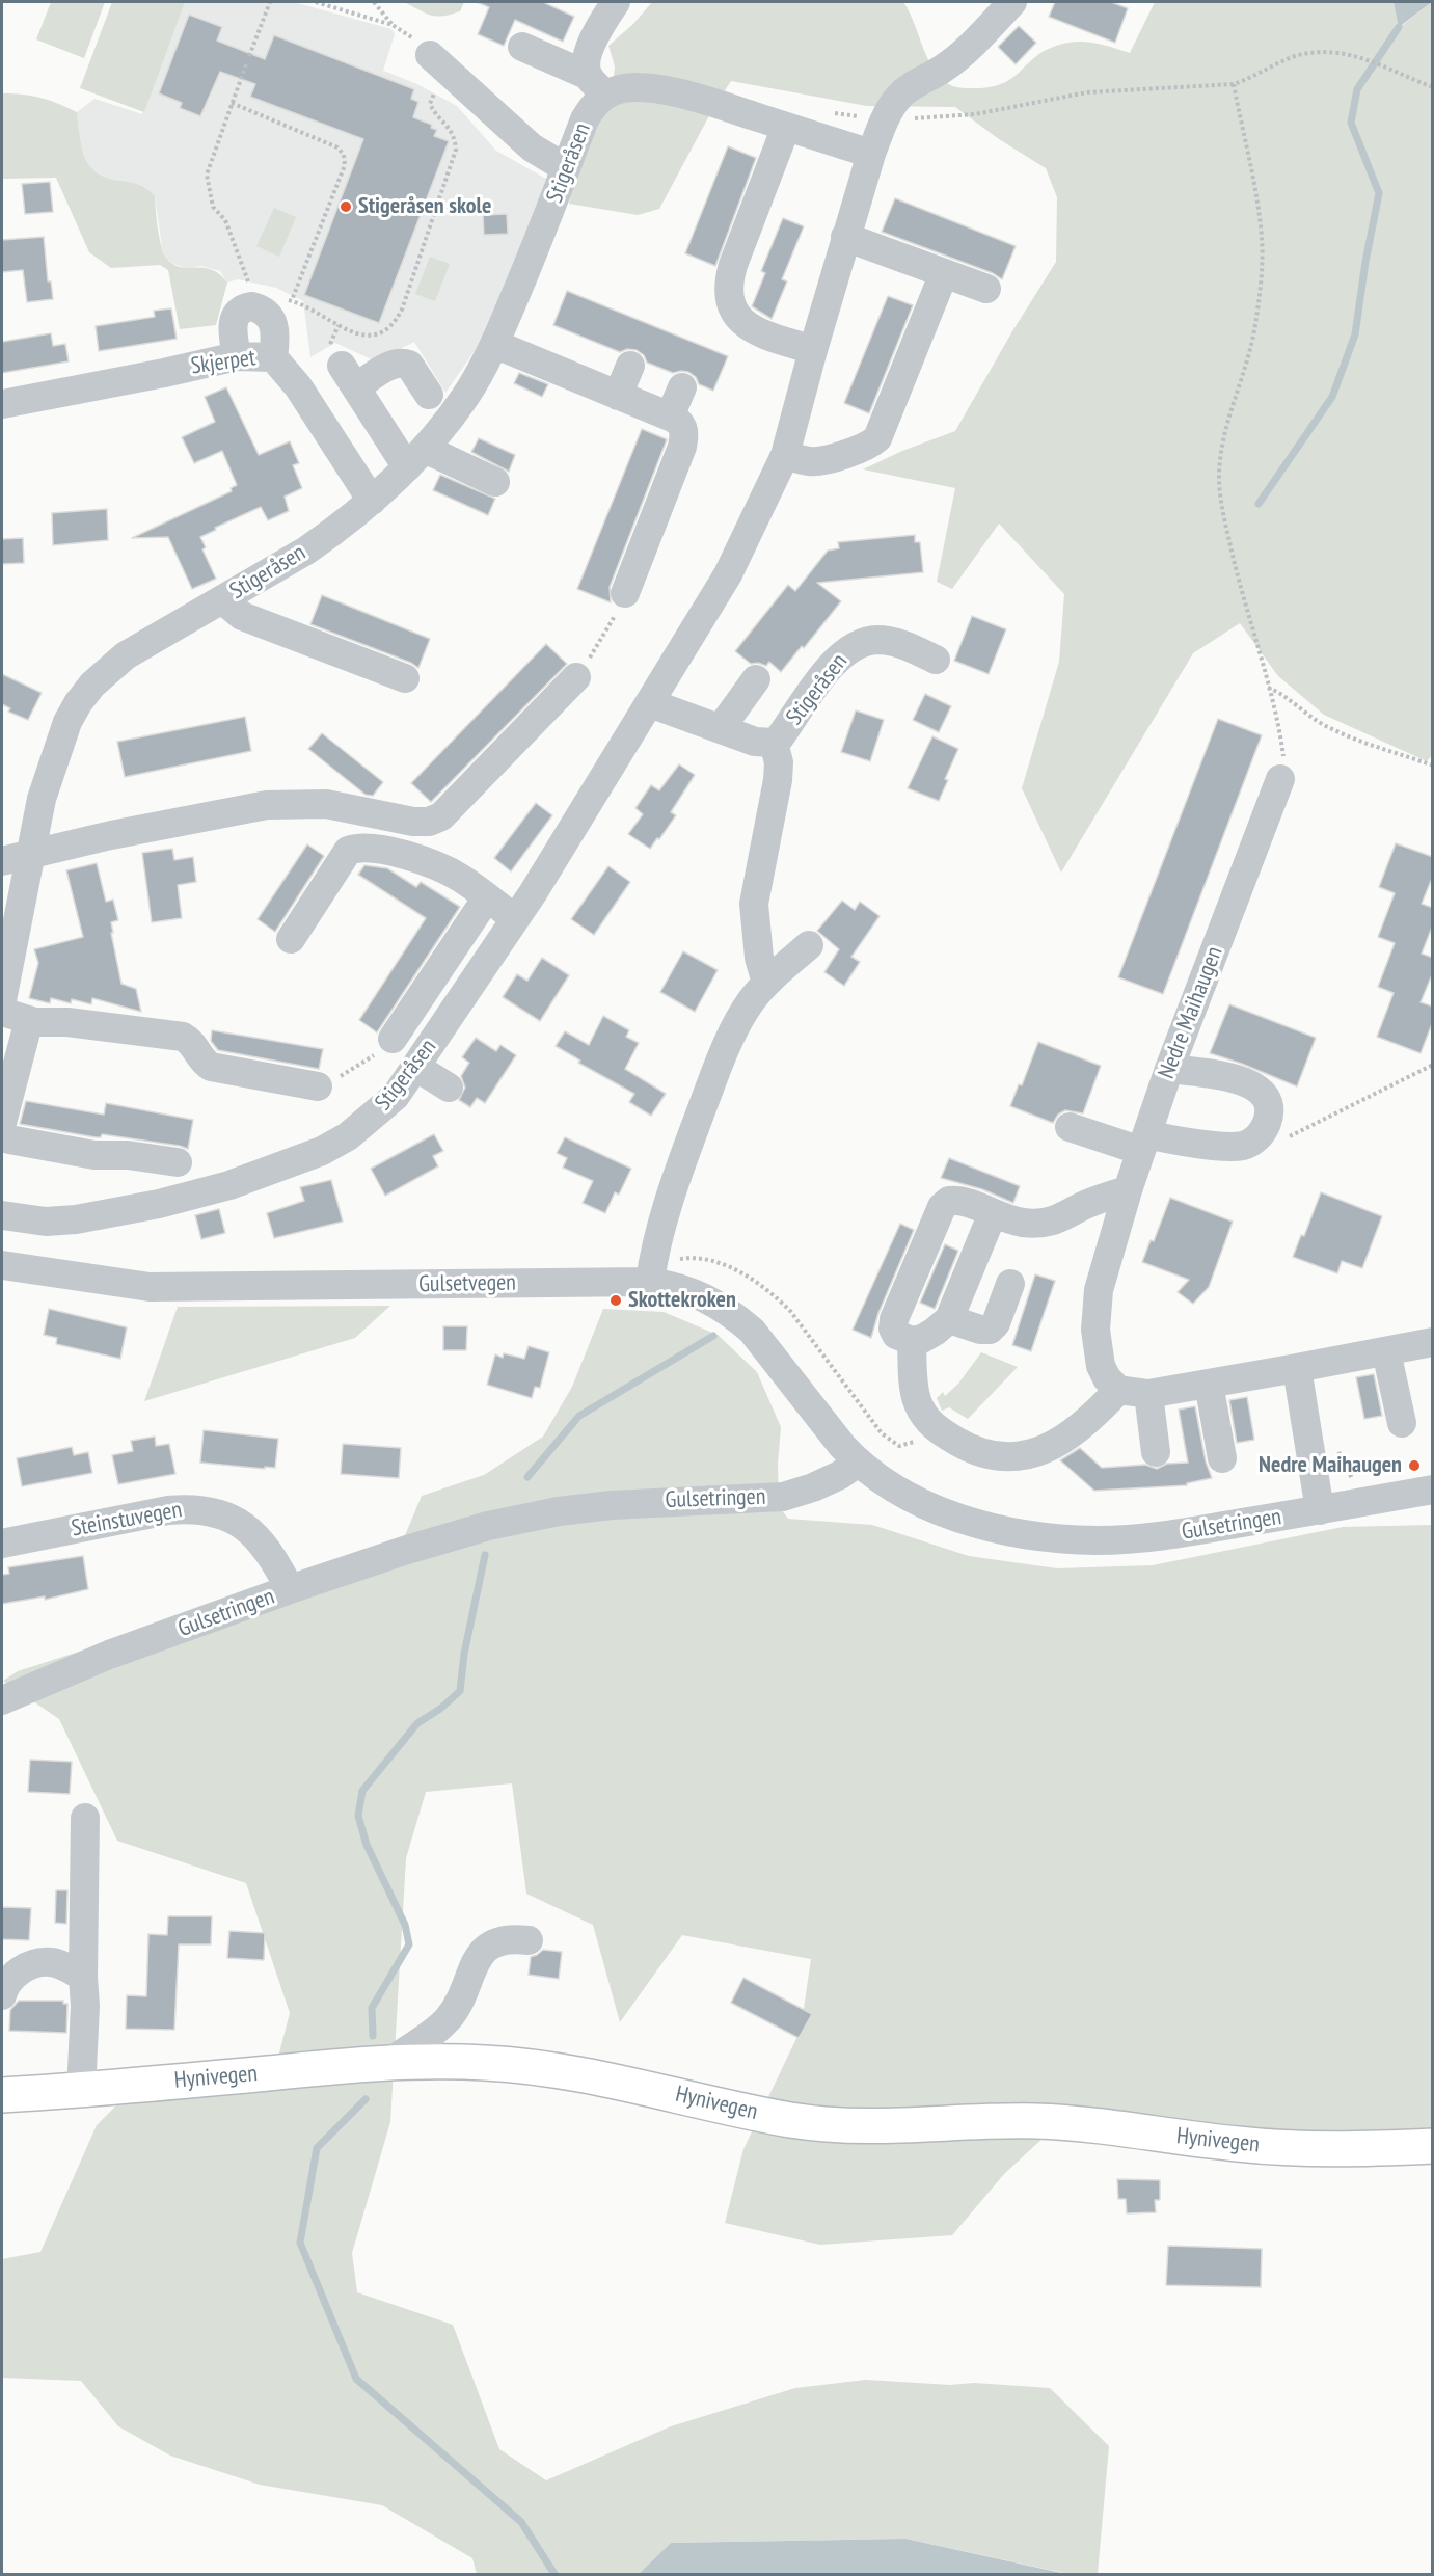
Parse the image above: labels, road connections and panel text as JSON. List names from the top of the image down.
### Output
{
  "streets": {
    "main road": ["Hynivegen"],
    "street": [
      "Stigeråsen",
      "Skjerpet",
      "Nedre Maihaugen",
      "Gulsetvegen",
      "Gulsetringen",
      "Steinstuvegen"
    ]
  },
  "crossings": [
    ["Stigeråsen", "Skjerpet"],
    ["Gulsetvegen", "Gulsetringen"],
    ["Gulsetringen", "Steinstuvegen"]
  ],
  "places": ["Stigeråsen skole", "Skottekroken", "Nedre Maihaugen"]
}
